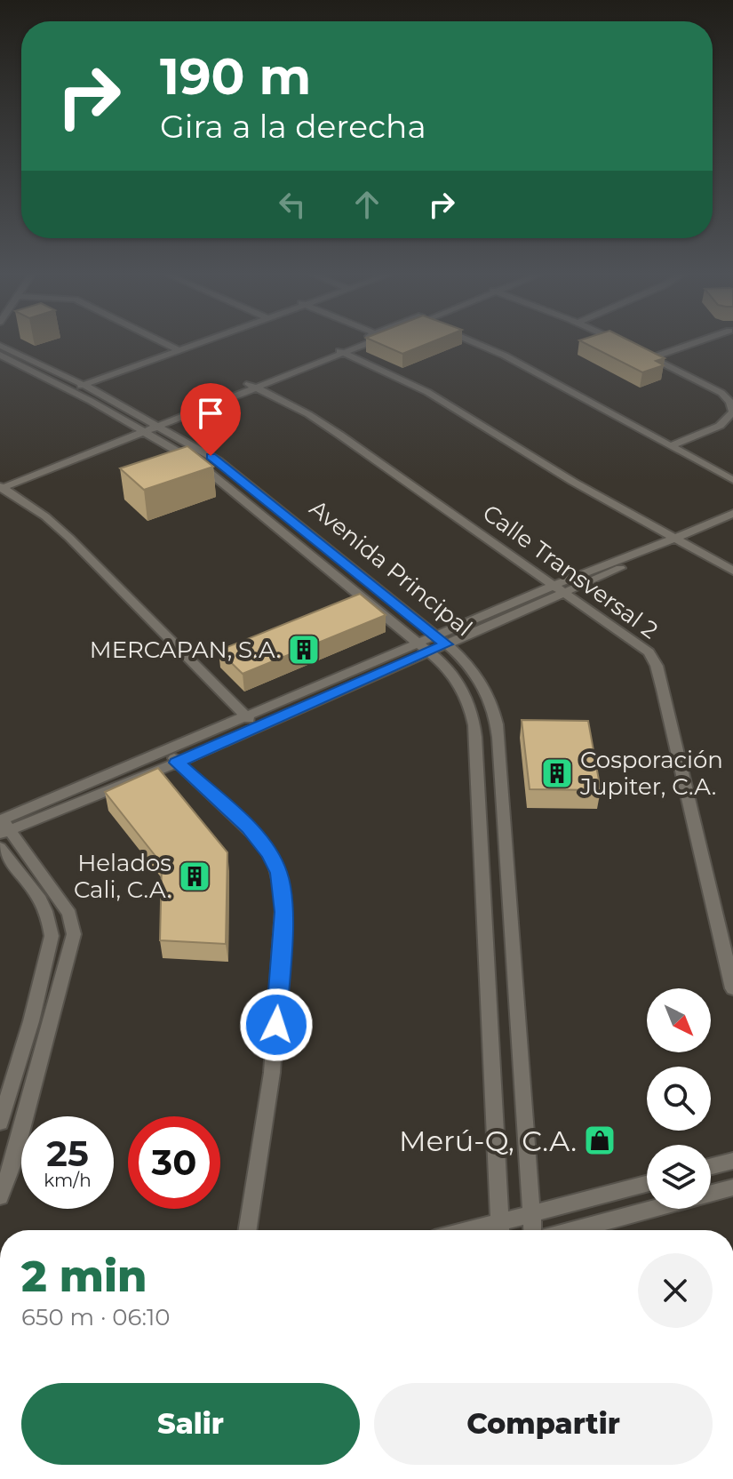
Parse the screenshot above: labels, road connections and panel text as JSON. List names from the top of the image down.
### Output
{
  "streets": {
    "street": ["Avenida Principal", "Calle Transversal 2"]
  },
  "places": {
    "building": ["MERCAPAN, S.A.", "Cosporación Jupiter, C.A.", "Helados Cali, C.A."],
    "shop": ["Merú-Q, C.A."]
  },
  "north": "bottom right",
  "page": {
    "turn": ["190 m", "Gira a la derecha"],
    "speed": "25 km/h",
    "limit": "30",
    "heading": ["2 min", "650 m · 06:10"],
    "buttons": ["Salir", "Compartir"]
  }
}
